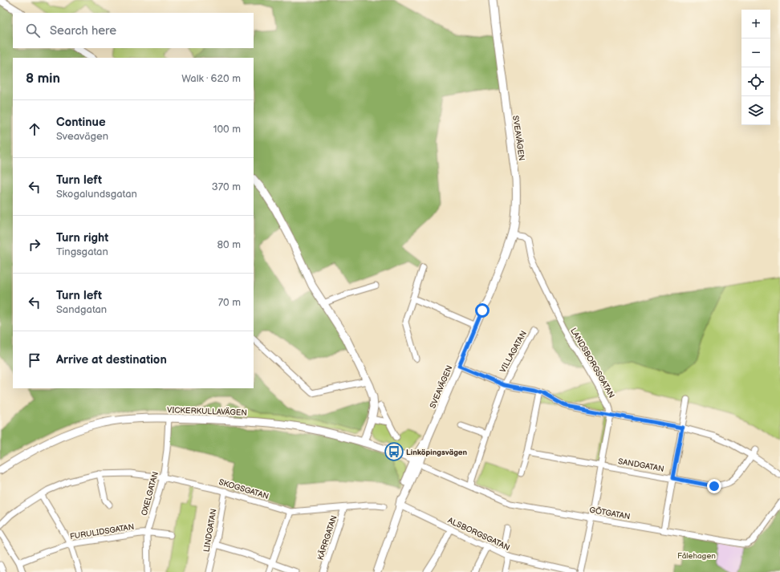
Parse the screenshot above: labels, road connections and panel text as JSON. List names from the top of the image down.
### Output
{
  "streets": {
    "main road": ["SVEAVÄGEN", "VICKERKULLAVÄGEN"],
    "street": [
      "VILLAGATAN",
      "LANDSBORGSGATAN",
      "SANDGATAN",
      "SKOGSGATAN",
      "OXELGATAN",
      "GÖTGATAN",
      "LINDGATAN",
      "FURULIDSGATAN",
      "ALSBORGSGATAN",
      "KÄRRGATAN"
    ]
  },
  "crossings": [
    ["SVEAVÄGEN", "LANDSBORGSGATAN"],
    ["SVEAVÄGEN", "VICKERKULLAVÄGEN"],
    ["SVEAVÄGEN", "GÖTGATAN"],
    ["SVEAVÄGEN", "ALSBORGSGATAN"],
    ["VILLAGATAN", "GÖTGATAN"],
    ["LANDSBORGSGATAN", "SANDGATAN"],
    ["LANDSBORGSGATAN", "GÖTGATAN"],
    ["VICKERKULLAVÄGEN", "OXELGATAN"],
    ["VICKERKULLAVÄGEN", "GÖTGATAN"],
    ["SKOGSGATAN", "OXELGATAN"],
    ["SKOGSGATAN", "LINDGATAN"],
    ["SKOGSGATAN", "KÄRRGATAN"],
    ["OXELGATAN", "FURULIDSGATAN"]
  ],
  "parks": ["Fålehagen"],
  "places": {
    "bus stop": ["Linköpingsvägen"]
  },
  "page": {
    "map_buttons": ["+", "−"],
    "search": "Search here",
    "heading": ["8 min", "Walk · 620 m"],
    "list": [
      ["Continue", "Sveavägen", "100 m"],
      ["Turn left", "Skogalundsgatan", "370 m"],
      ["Turn right", "Tingsgatan", "80 m"],
      ["Turn left", "Sandgatan", "70 m"],
      "Arrive at destination"
    ]
  }
}
